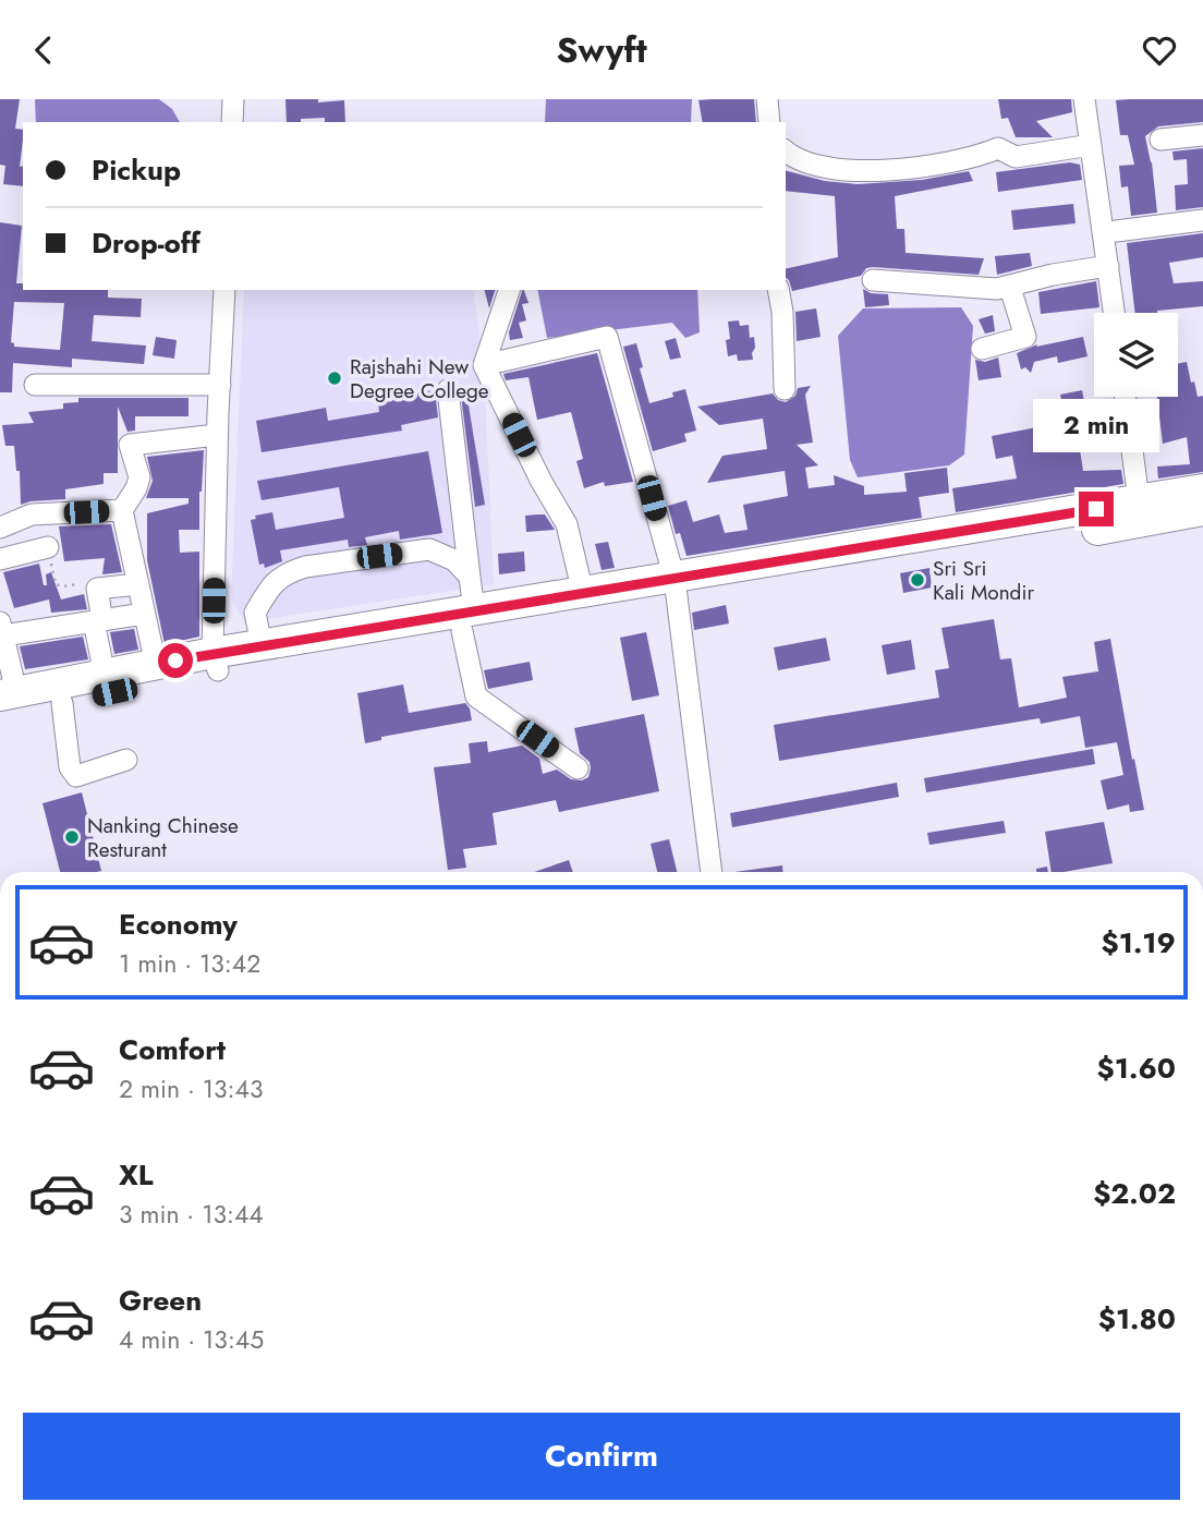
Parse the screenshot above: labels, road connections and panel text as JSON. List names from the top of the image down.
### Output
{
  "places": ["Rajshahi New Degree College", "Sri Sri Kali Mondir", "Nanking Chinese Resturant"],
  "page": {
    "header": "Swyft",
    "banner": ["Pickup", "Drop-off"],
    "bubble": "2 min",
    "list": [
      {
        "name": "Economy",
        "note": "1 min · 13:42",
        "value": "$1.19"
      },
      {
        "name": "Comfort",
        "note": "2 min · 13:43",
        "value": "$1.60"
      },
      {
        "name": "XL",
        "note": "3 min · 13:44",
        "value": "$2.02"
      },
      {
        "name": "Green",
        "note": "4 min · 13:45",
        "value": "$1.80"
      }
    ],
    "buttons": "Confirm"
  }
}
